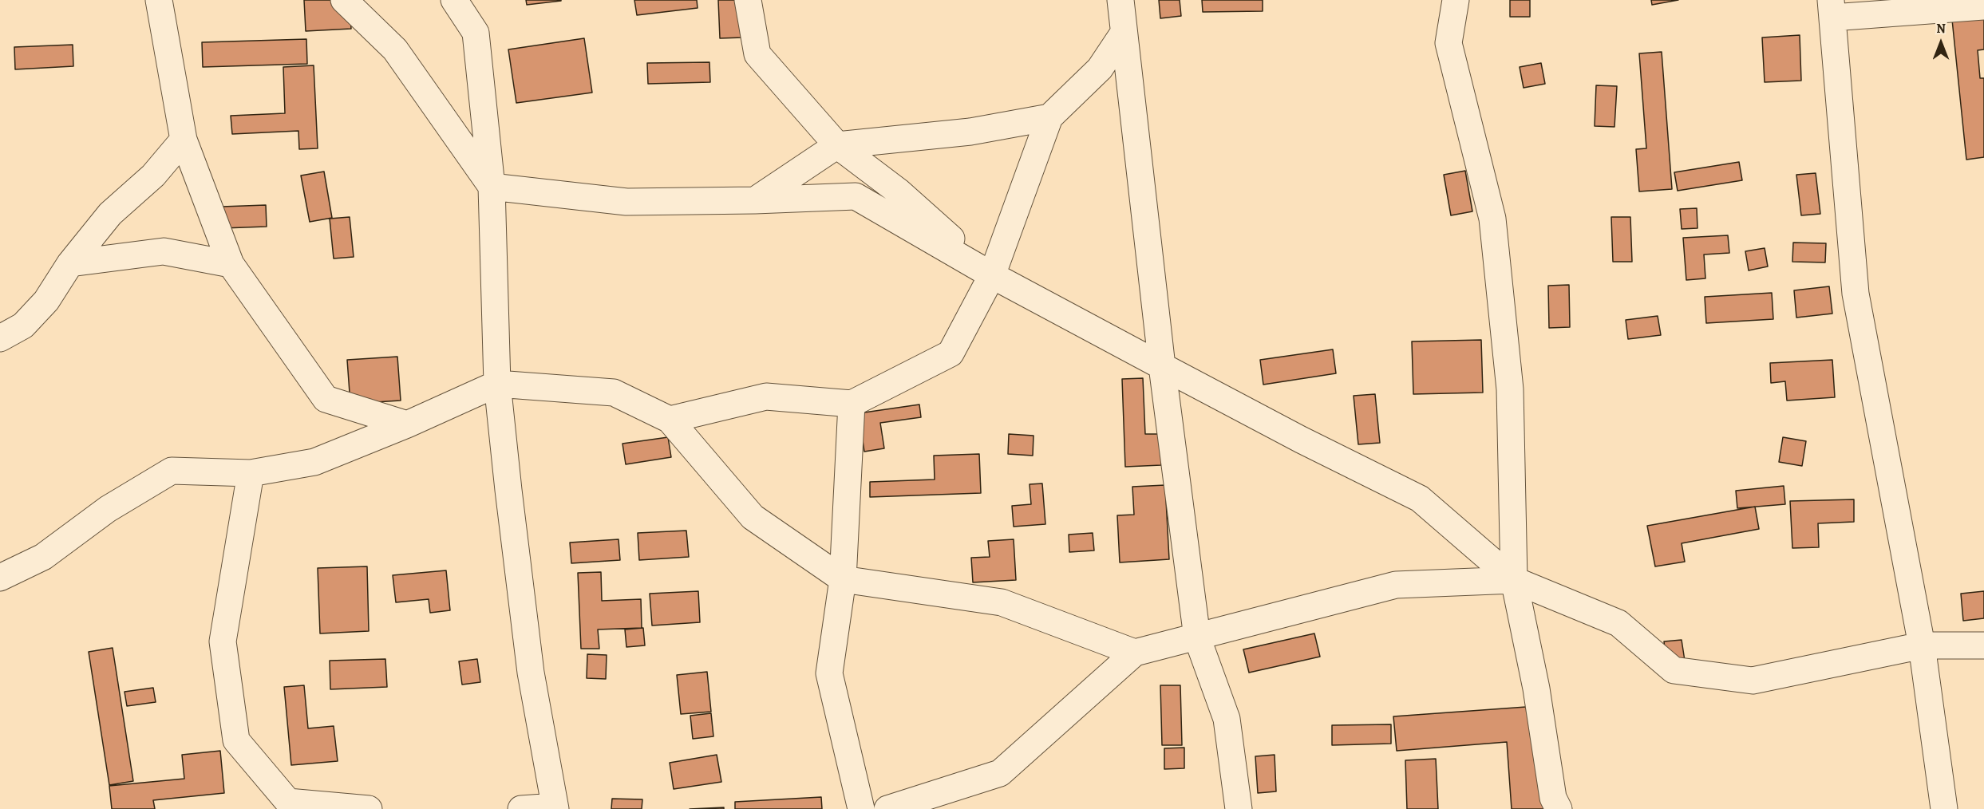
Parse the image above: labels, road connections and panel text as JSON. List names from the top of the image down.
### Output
{
  "north": "top"
}
